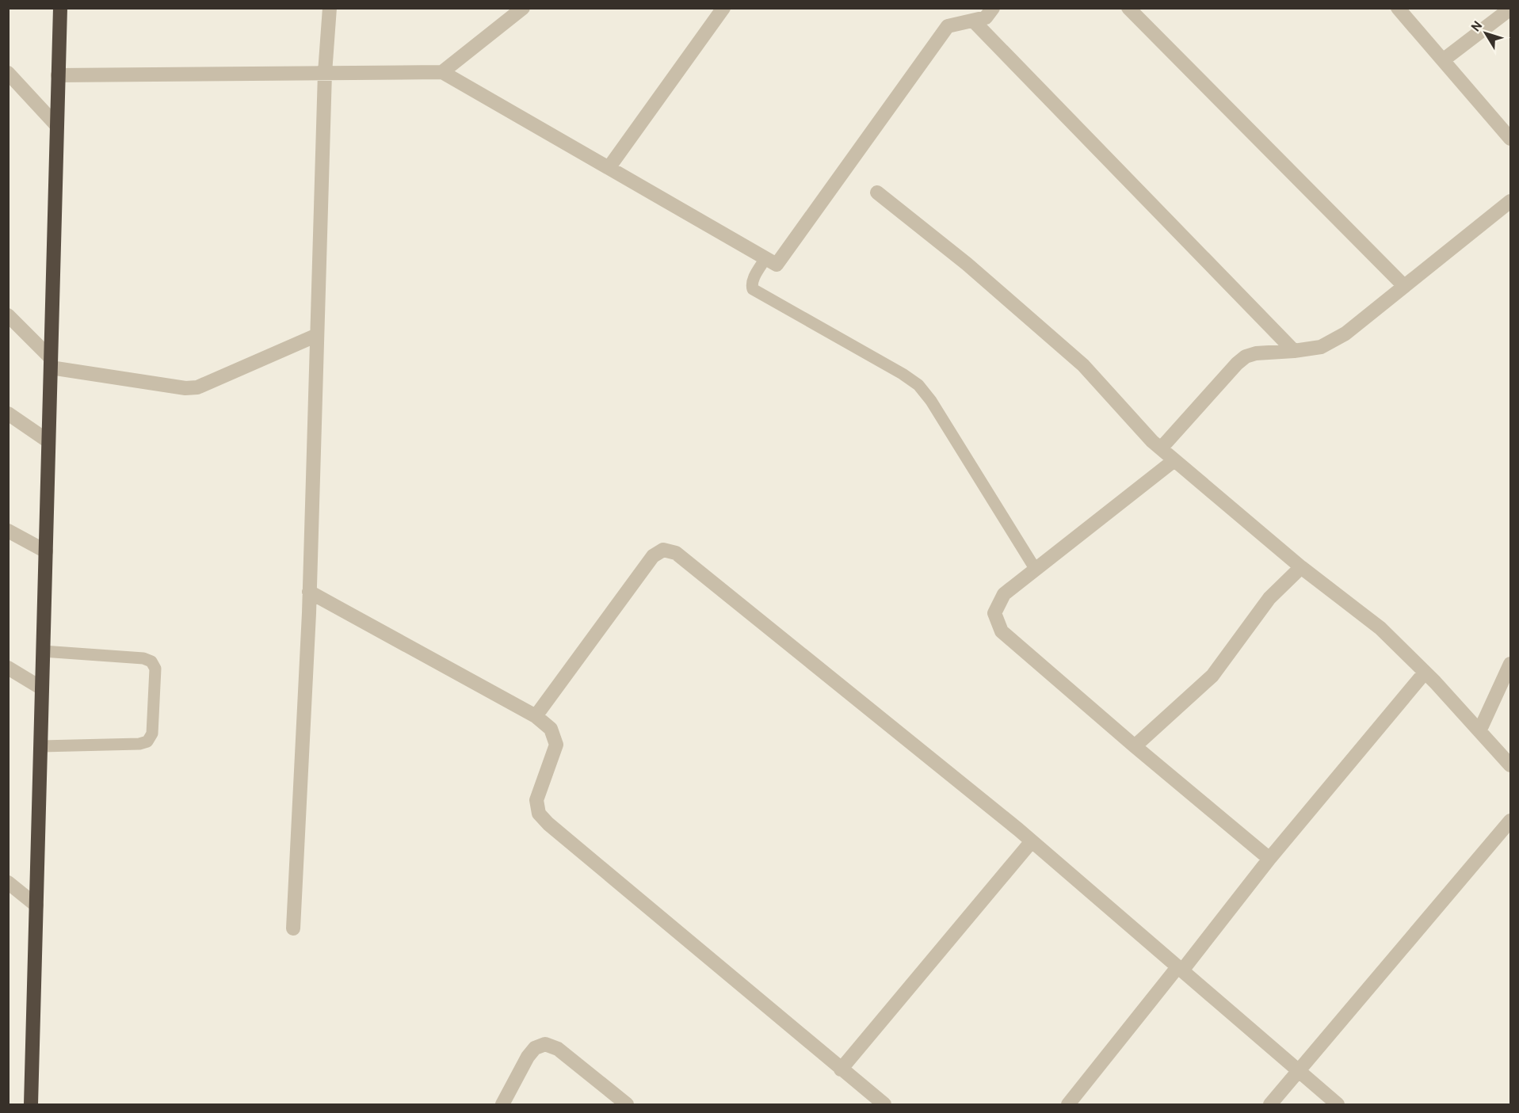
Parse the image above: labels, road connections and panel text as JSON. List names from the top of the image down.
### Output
{
  "north": "top left"
}
